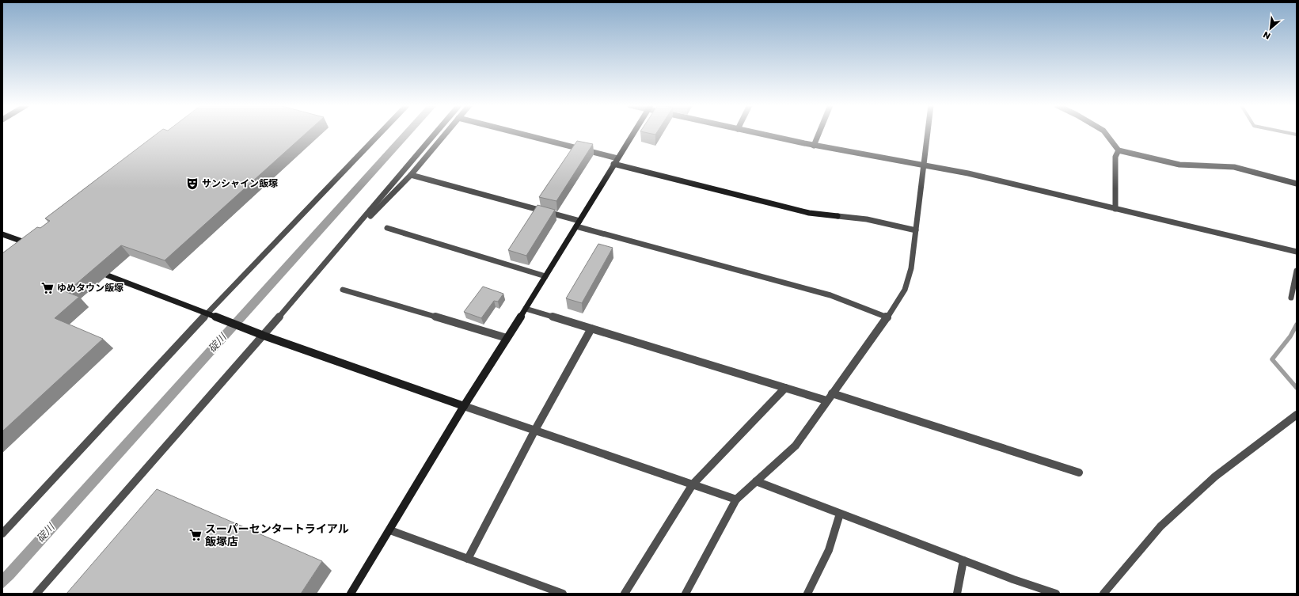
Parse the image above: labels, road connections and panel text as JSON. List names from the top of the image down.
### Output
{
  "water": ["碇川"],
  "places": {
    "theatre": ["サンシャイン飯塚"],
    "supermarket": ["ゆめタウン飯塚", "スーパーセンタートライアル 飯塚店"]
  },
  "north": "bottom left"
}
